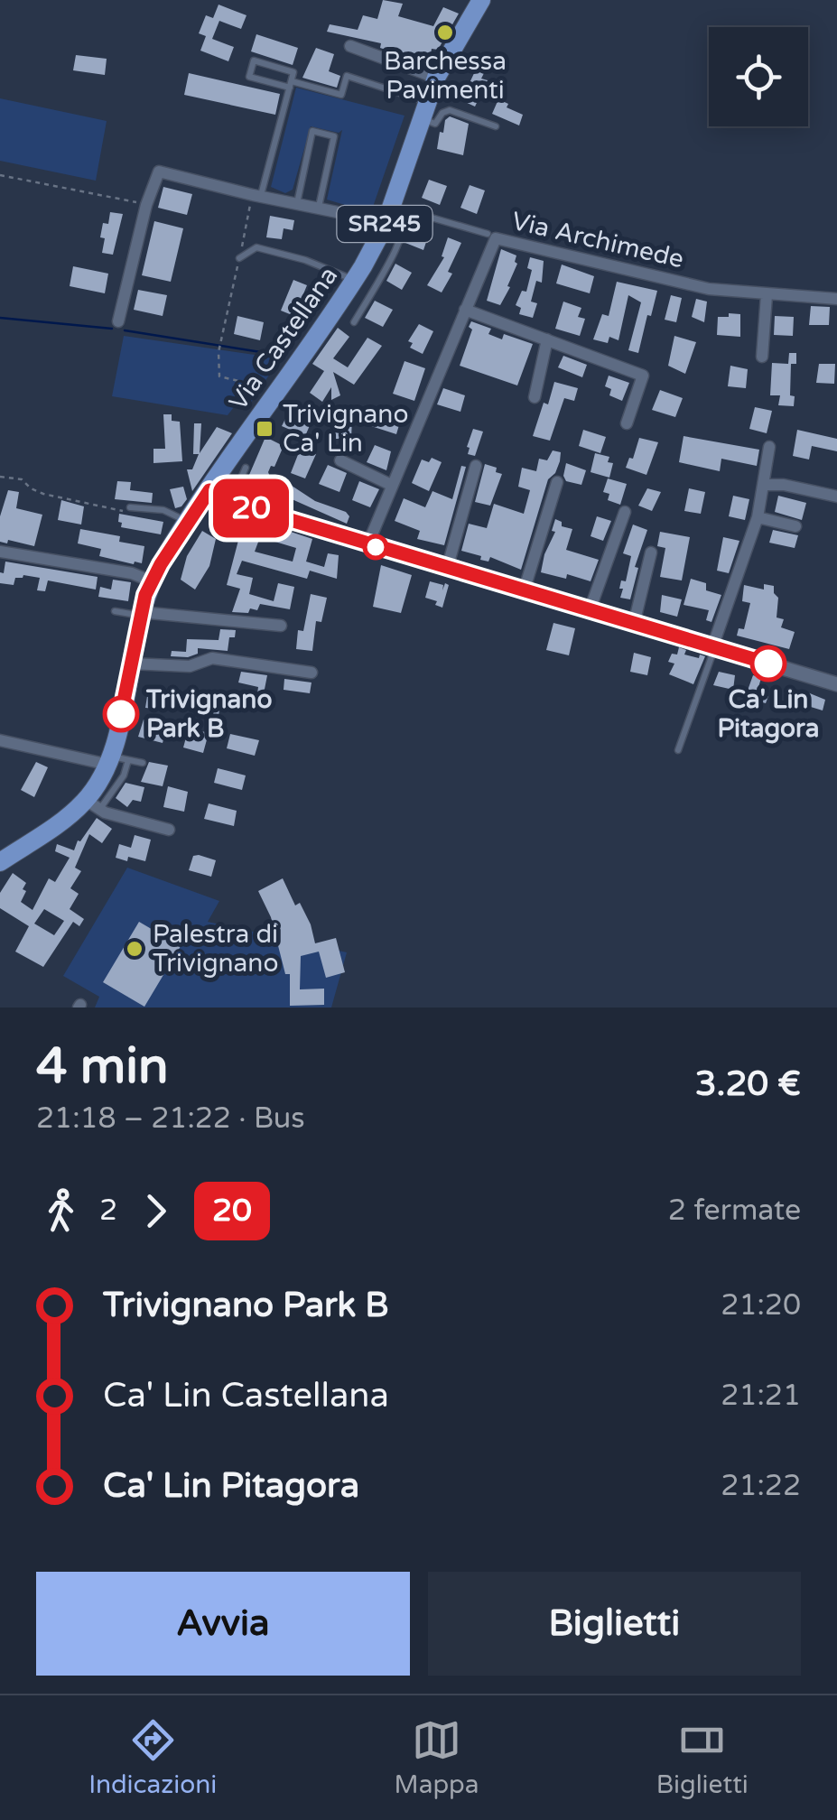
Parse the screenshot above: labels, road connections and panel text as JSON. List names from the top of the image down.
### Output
{
  "streets": {
    "main road": ["SR245", "Via Castellana"],
    "street": ["Via Archimede"]
  },
  "places": {
    "other": [
      "Barchessa Pavimenti",
      "Ca' Lin Pitagora",
      "Trivignano Park B",
      "Palestra di Trivignano"
    ],
    "transit": ["Trivignano Ca' Lin"]
  },
  "lines": ["bus line 20"],
  "page": {
    "on_map": "20",
    "heading": ["4 min", "21:18 – 21:22 · Bus", "3.20 €"],
    "legs": ["2", "20", "2 fermate"],
    "list": [
      {
        "name": "Trivignano Park B",
        "value": "21:20"
      },
      {
        "name": "Ca' Lin Castellana",
        "value": "21:21"
      },
      {
        "name": "Ca' Lin Pitagora",
        "value": "21:22"
      }
    ],
    "buttons": ["Avvia", "Biglietti"],
    "tabs": ["Indicazioni", "Mappa", "Biglietti"]
  }
}
